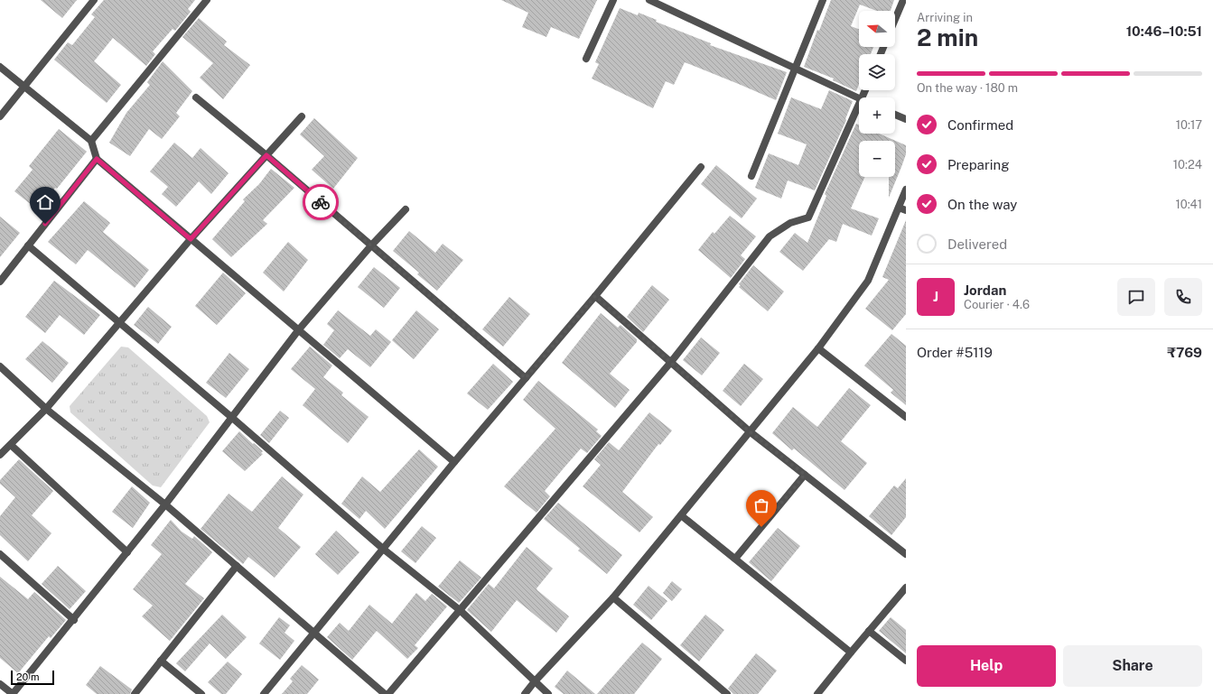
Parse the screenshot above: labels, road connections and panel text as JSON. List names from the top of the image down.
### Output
{
  "scale_bar": "20 m",
  "north": "left",
  "page": {
    "heading": ["2 min", "Arriving in", "10:46–10:51"],
    "panel": [
      "Jordan",
      "Courier · 4.6",
      "Order #5119",
      "₹769"
    ],
    "map_buttons": ["+", "−"],
    "bar": "On the way · 180 m",
    "list": [
      ["Confirmed", "10:17"],
      ["Preparing", "10:24"],
      ["On the way", "10:41"],
      "Delivered"
    ],
    "round": "J",
    "buttons": ["Help", "Share"],
    "scale": "20 m"
  }
}
